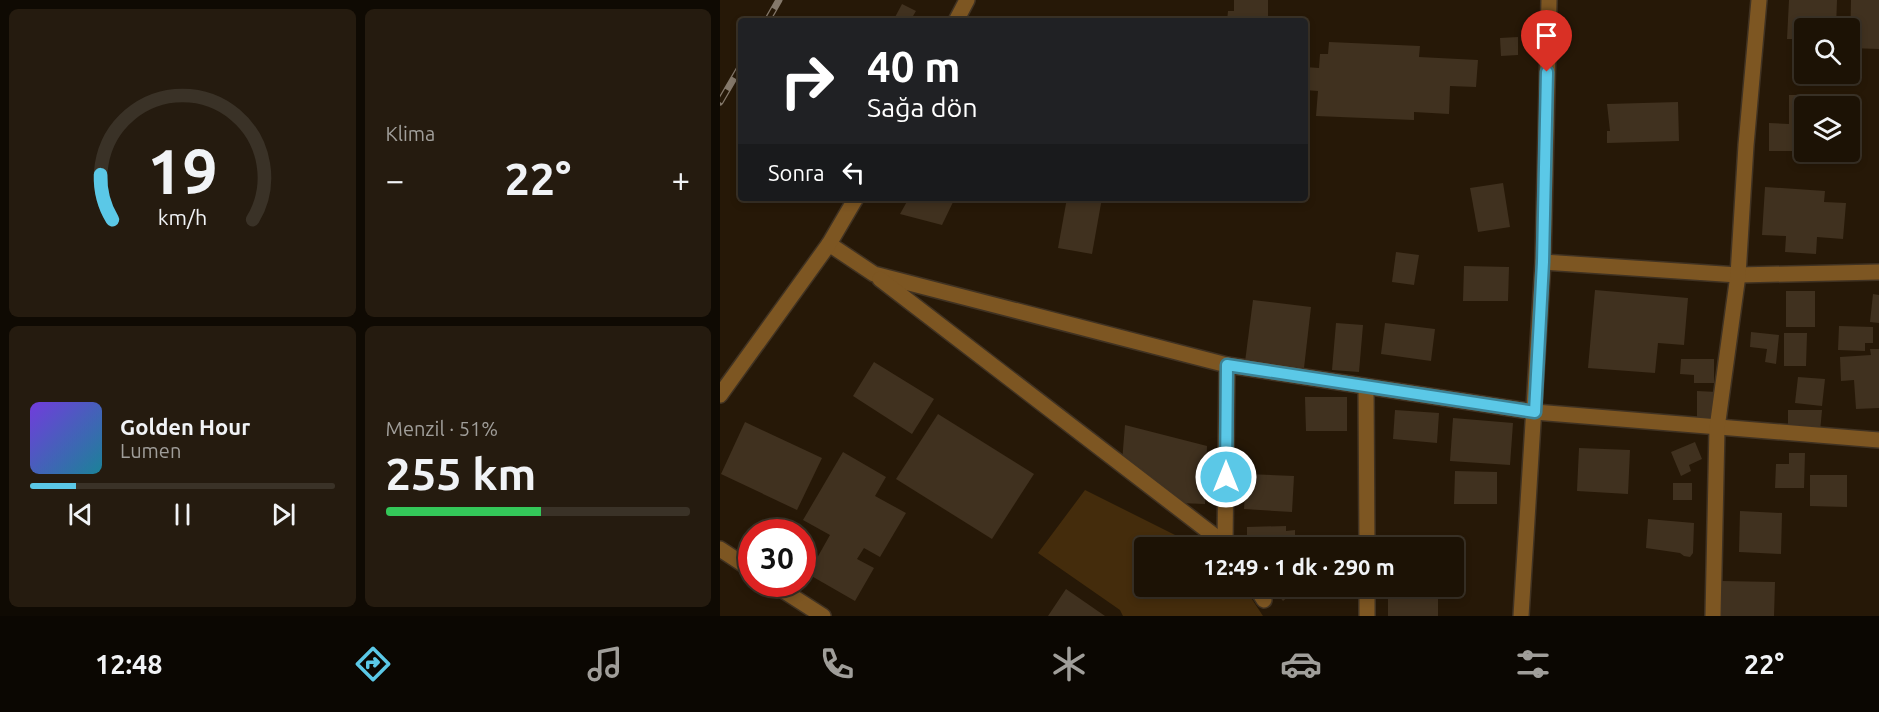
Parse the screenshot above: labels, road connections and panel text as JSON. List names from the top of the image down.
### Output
{
  "page": {
    "tile": [
      "Klima",
      ["Menzil · 51%", "255 km"]
    ],
    "turn": ["40 m", "Sağa dön"],
    "then": "Sonra",
    "heat": ["−", "22°", "+"],
    "song": ["Golden Hour", "Lumen"],
    "limit": "30",
    "trip": "12:49 · 1 dk · 290 m",
    "tabs": ["12:48", "22°"],
    "gauge": ["19", "km/h"]
  }
}
